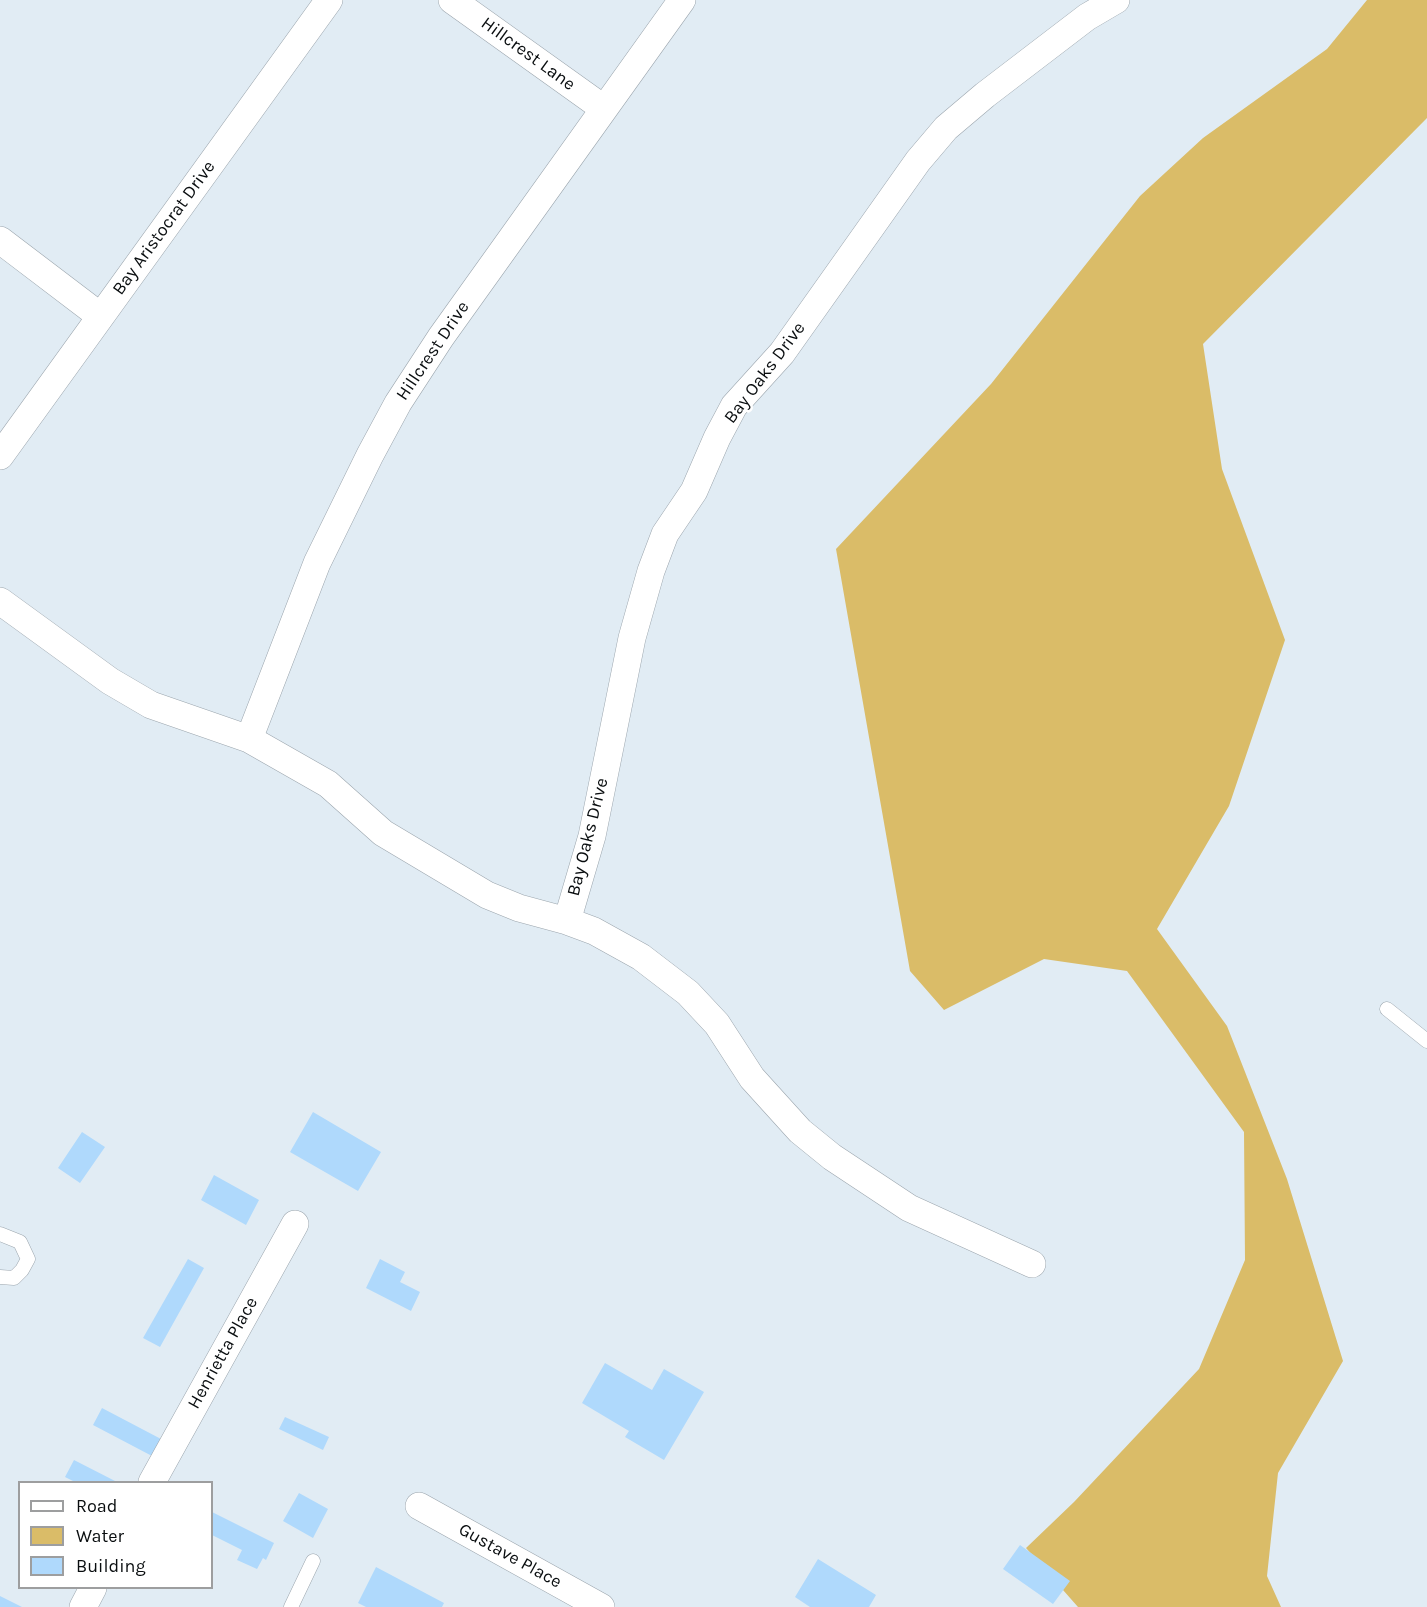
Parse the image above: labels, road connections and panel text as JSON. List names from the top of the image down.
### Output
{
  "streets": {
    "street": [
      "Hillcrest Lane",
      "Bay Aristocrat Drive",
      "Hillcrest Drive",
      "Bay Oaks Drive",
      "Henrietta Place",
      "Gustave Place"
    ]
  },
  "crossings": [
    ["Hillcrest Lane", "Hillcrest Drive"]
  ],
  "legend": ["Road", "Water", "Building"]
}
